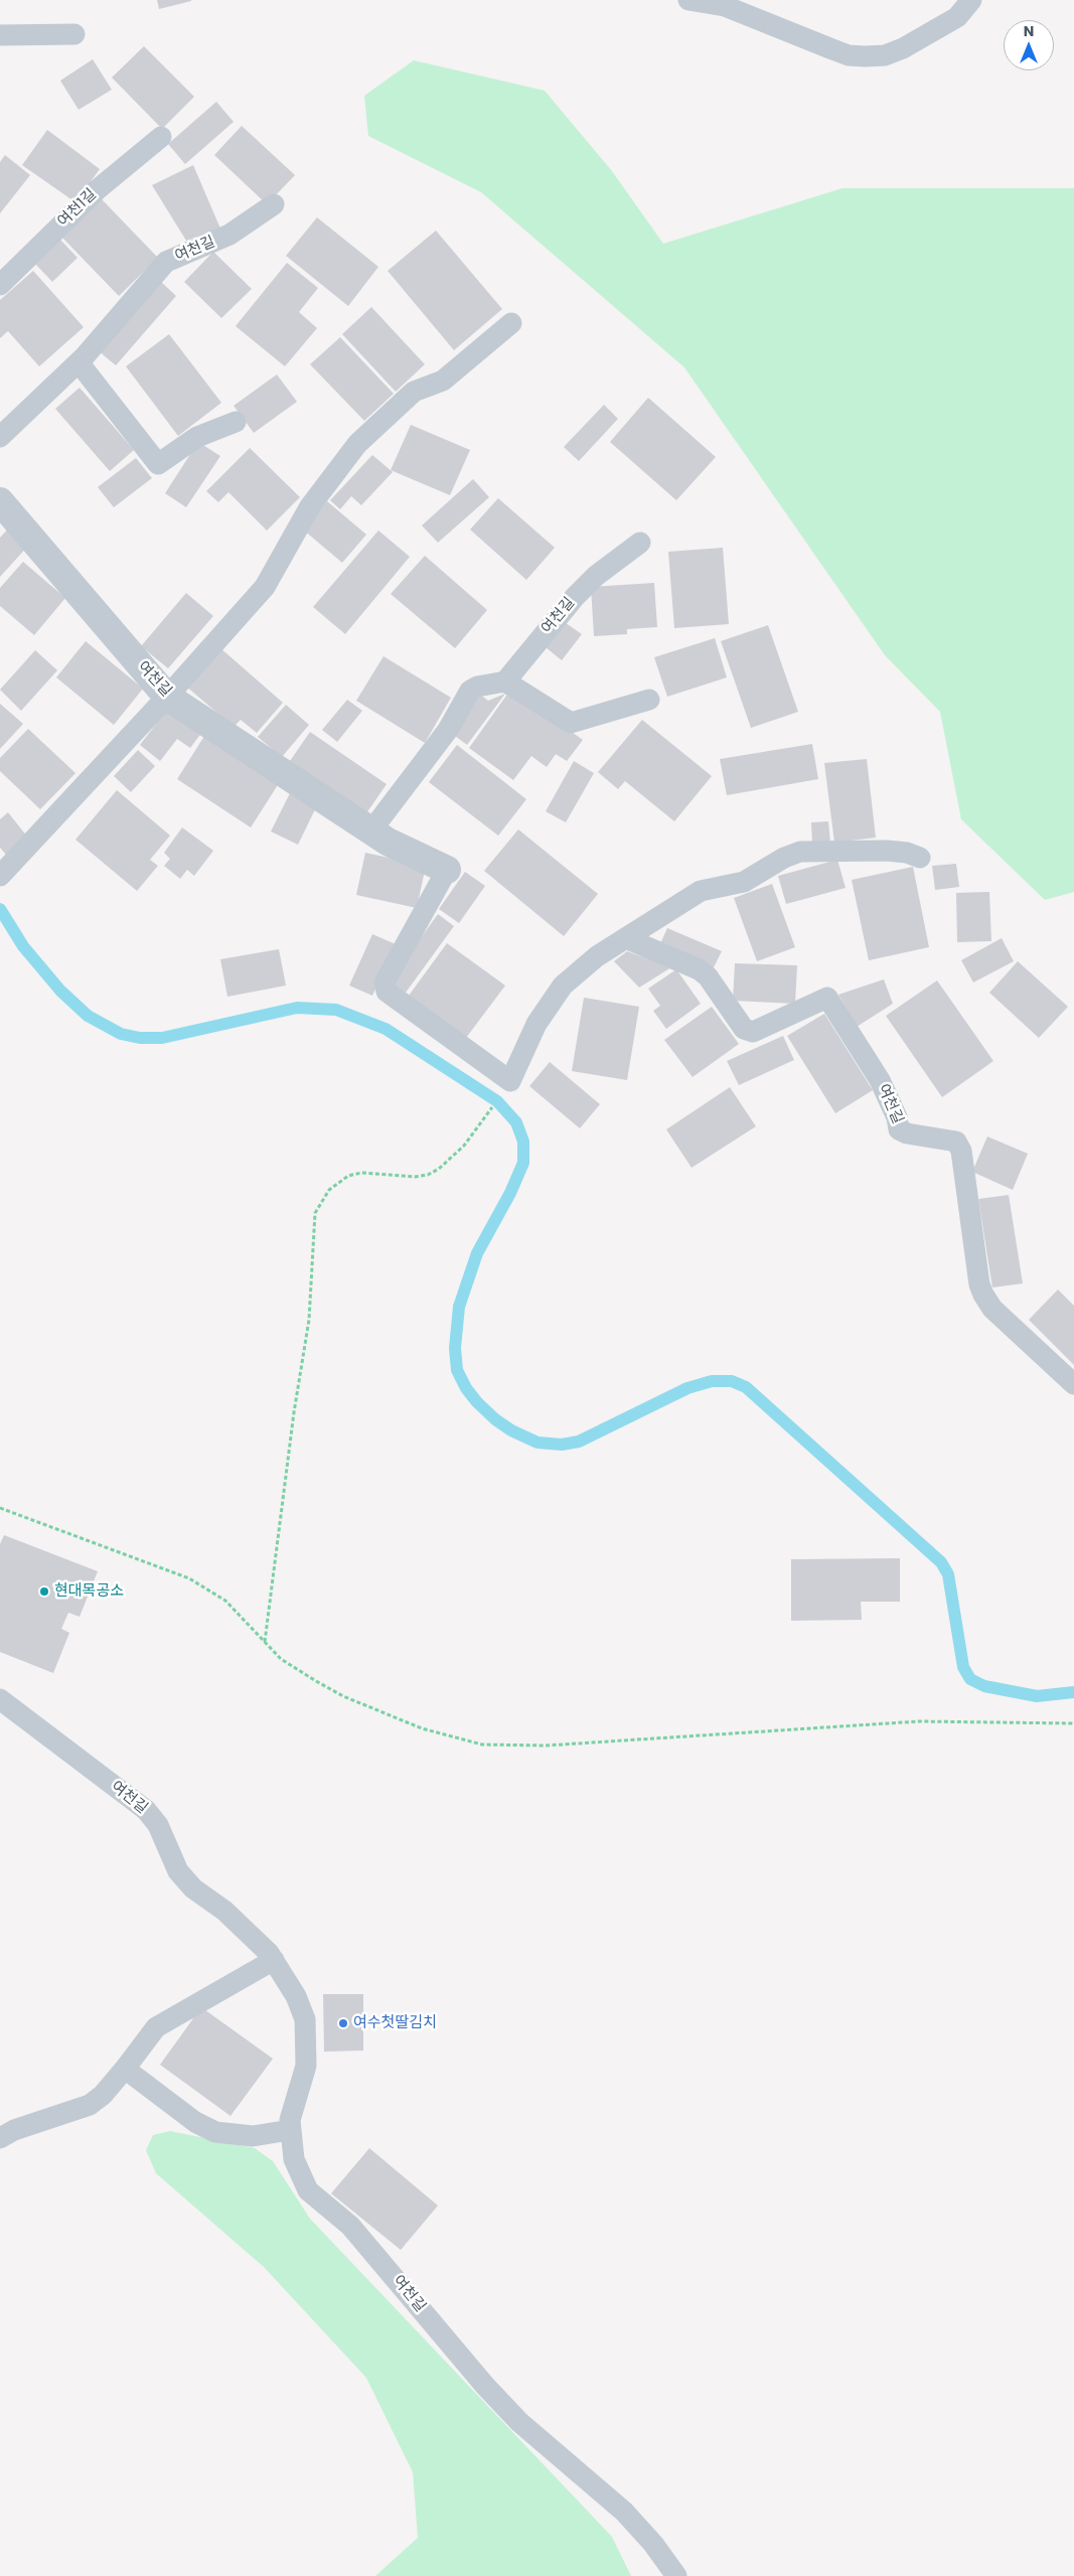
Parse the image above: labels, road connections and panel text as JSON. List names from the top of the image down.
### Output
{
  "streets": {
    "street": ["여천길"],
    "lane": ["여천1길"]
  },
  "places": ["현대목공소", "여수첫딸김치"],
  "north": "top"
}
